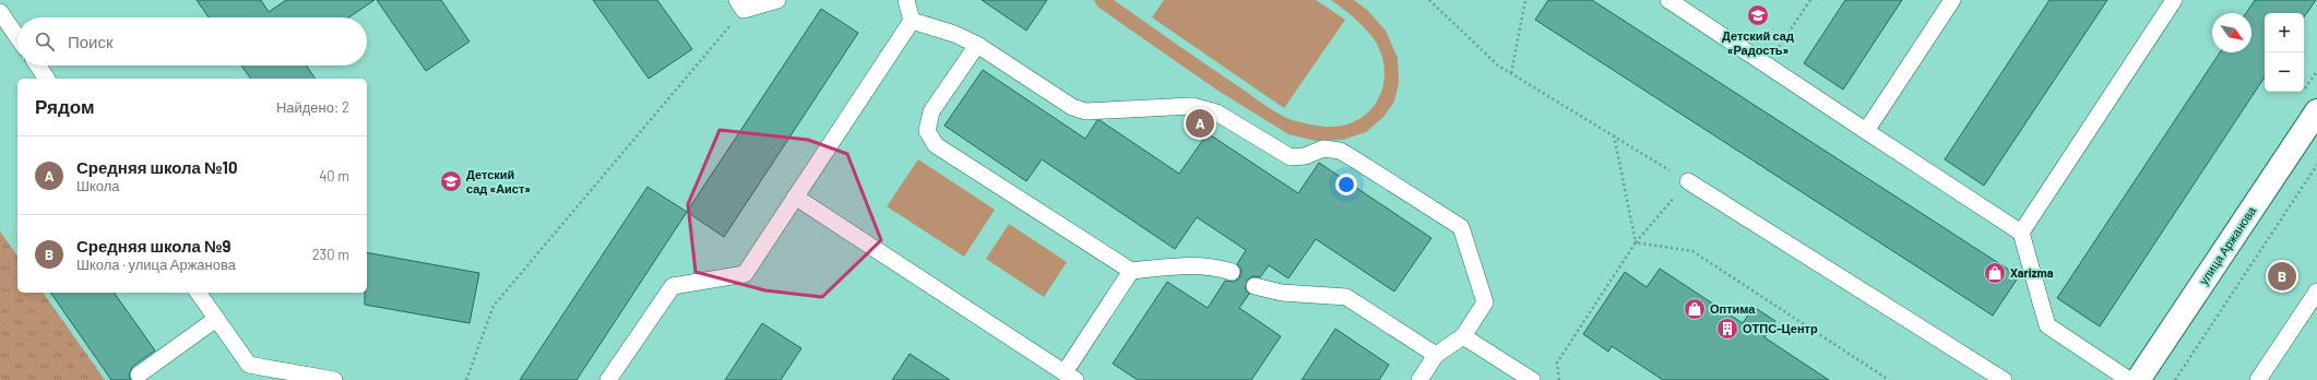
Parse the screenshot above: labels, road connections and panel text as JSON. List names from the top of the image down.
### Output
{
  "streets": {
    "street": ["улица Аржанова"]
  },
  "places": {
    "school or university": ["Детский сад «Радость»", "Детский сад «Аист»"],
    "shop": ["Xarizma", "Оптима"],
    "building": ["ОТПС-Центр"]
  },
  "north": "bottom right",
  "page": {
    "map_buttons": ["+", "−"],
    "search": "Поиск",
    "heading": ["Рядом", "Найдено: 2"],
    "pins": ["A", "B"],
    "list": [
      {
        "mark": "A",
        "name": "Средняя школа №10",
        "note": "Школа",
        "value": "40 m"
      },
      {
        "mark": "B",
        "name": "Средняя школа №9",
        "note": "Школа · улица Аржанова",
        "value": "230 m"
      }
    ]
  }
}
